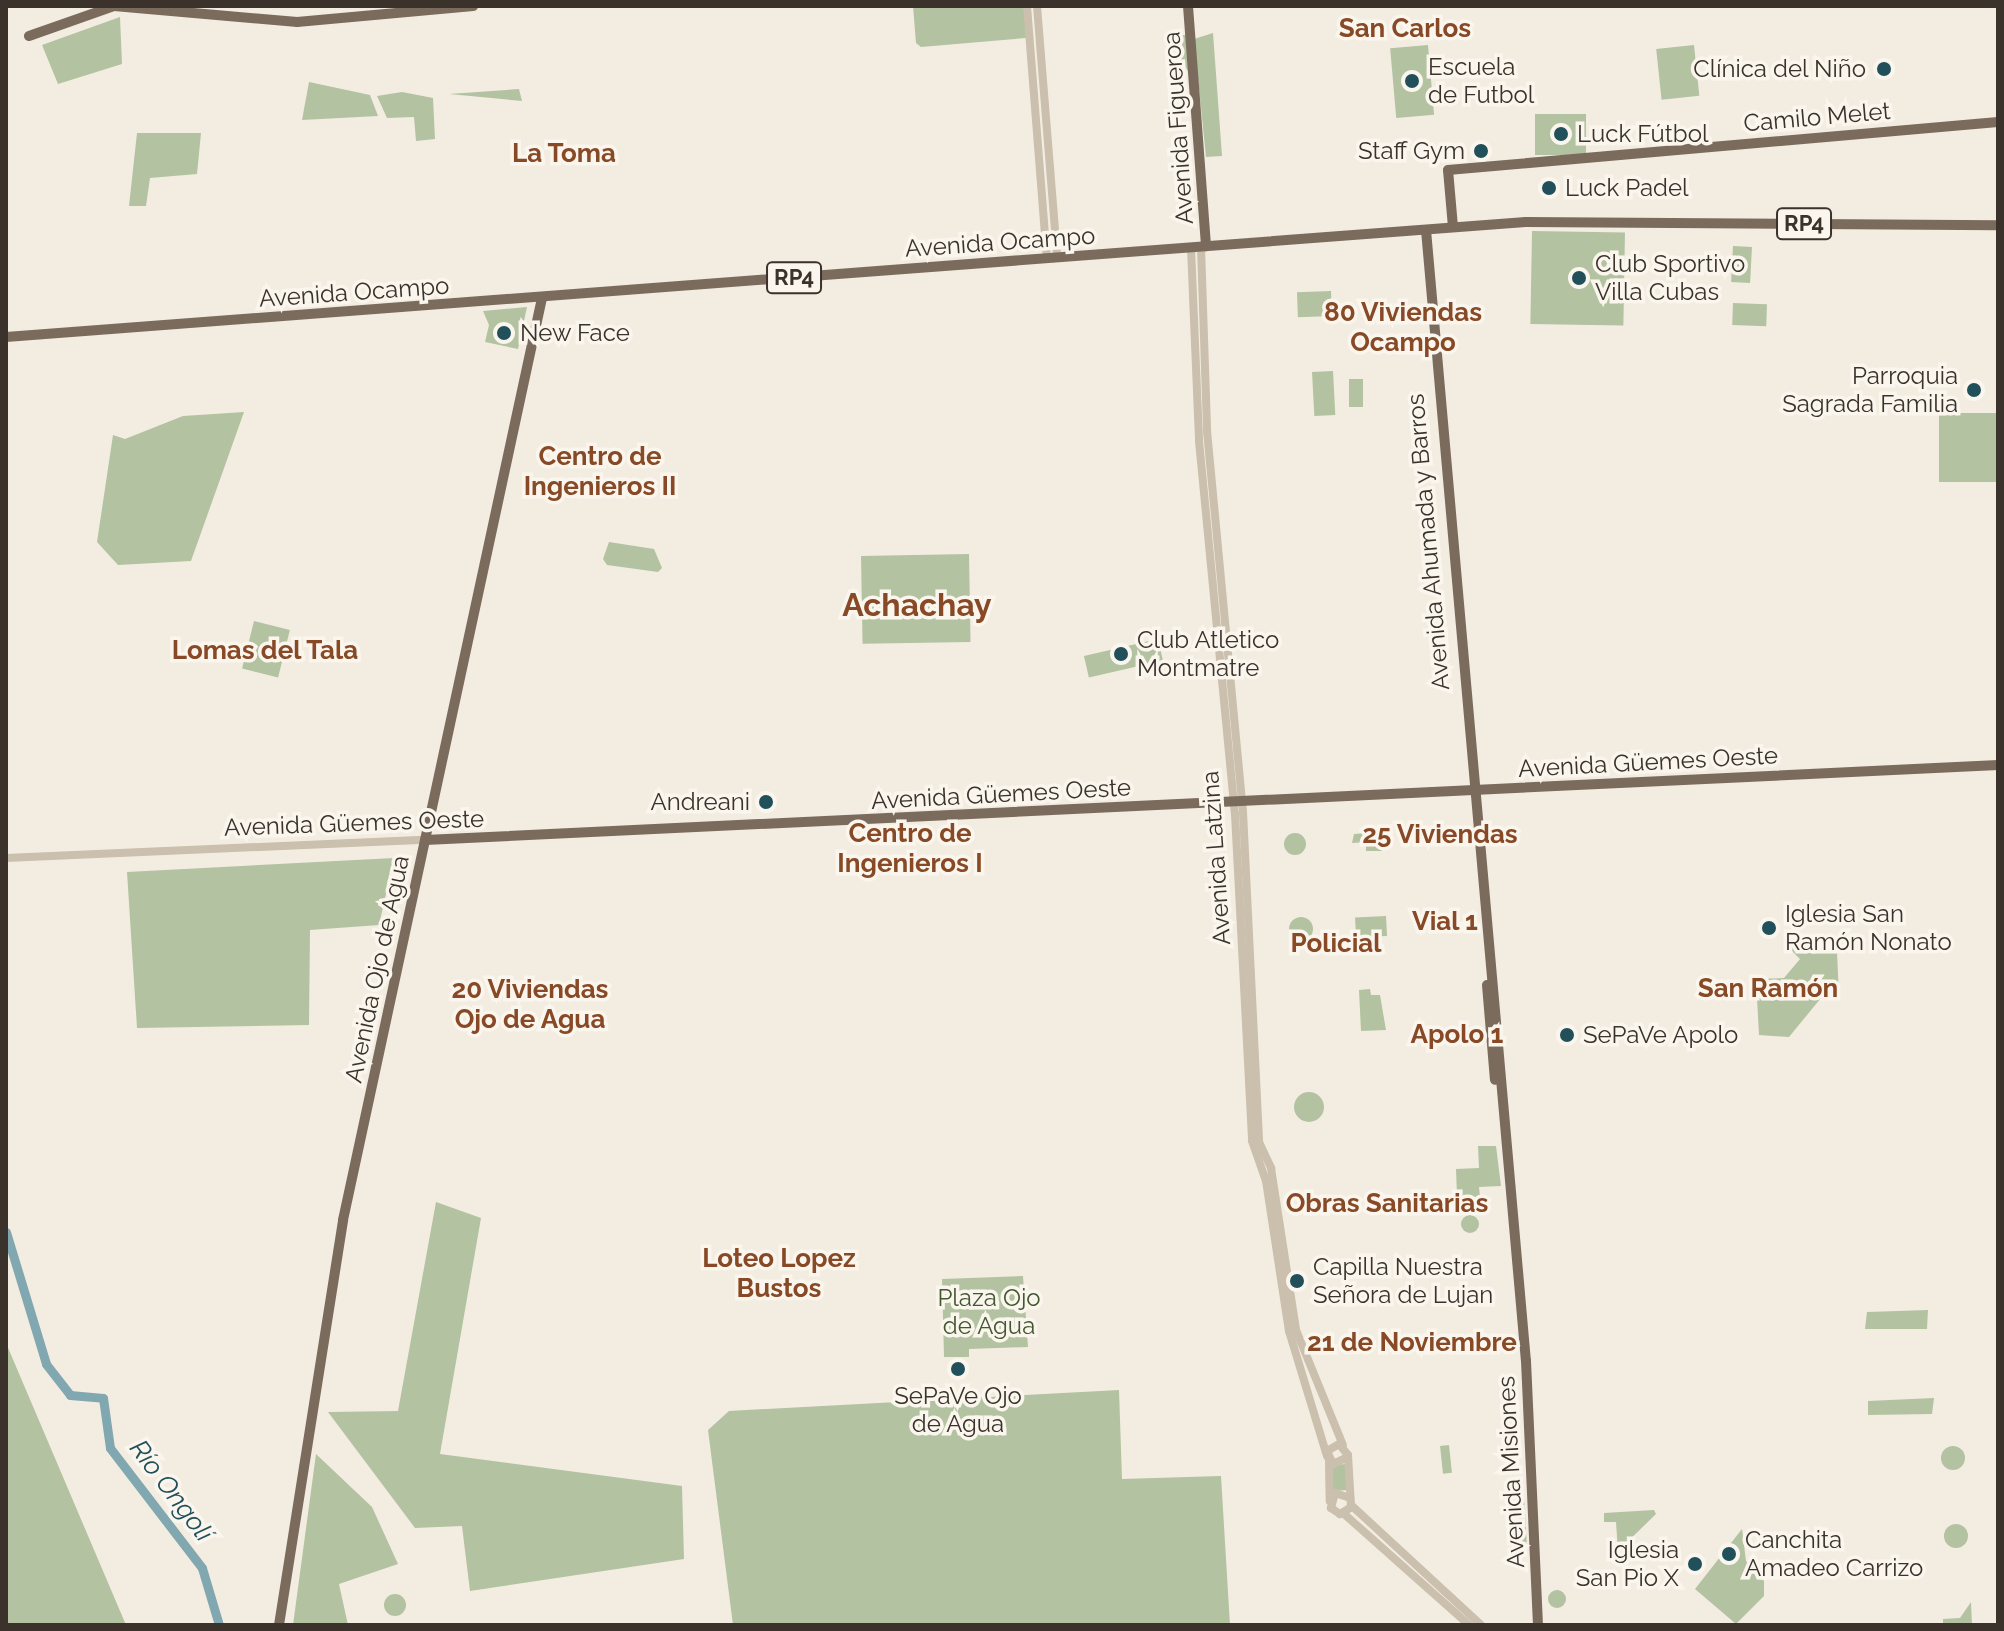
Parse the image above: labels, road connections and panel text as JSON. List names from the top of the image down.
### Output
{
  "streets": {
    "main road": [
      "Camilo Melet",
      "Avenida Figueroa",
      "RP4",
      "Avenida Ocampo",
      "Avenida Ahumada y Barros",
      "Avenida Güemes Oeste",
      "Avenida Ojo de Agua",
      "Avenida Misiones"
    ],
    "street": ["Avenida Latzina"]
  },
  "crossings": [
    ["Camilo Melet", "Avenida Ocampo"],
    ["Avenida Figueroa", "Avenida Ocampo"],
    ["Avenida Figueroa", "Avenida Latzina"],
    ["Avenida Ocampo", "Avenida Ahumada y Barros"],
    ["Avenida Ocampo", "Avenida Latzina"],
    ["Avenida Ocampo", "Avenida Ojo de Agua"],
    ["Avenida Ahumada y Barros", "Avenida Güemes Oeste"],
    ["Avenida Ahumada y Barros", "Avenida Misiones"],
    ["Avenida Güemes Oeste", "Avenida Latzina"],
    ["Avenida Güemes Oeste", "Avenida Ojo de Agua"],
    ["Avenida Güemes Oeste", "Avenida Misiones"]
  ],
  "districts": [
    "San Carlos",
    "La Toma",
    "80 Viviendas Ocampo",
    "Centro de Ingenieros II",
    "Achachay",
    "Lomas del Tala",
    "Centro de Ingenieros I",
    "25 Viviendas",
    "Vial 1",
    "Policial",
    "San Ramón",
    "20 Viviendas Ojo de Agua",
    "Apolo 1",
    "Obras Sanitarias",
    "Loteo Lopez Bustos",
    "21 de Noviembre"
  ],
  "water": ["Río Ongolí"],
  "parks": ["Plaza Ojo de Agua"],
  "places": [
    "Clínica del Niño",
    "Escuela de Futbol",
    "Luck Fútbol",
    "Staff Gym",
    "Luck Padel",
    "Club Sportivo Villa Cubas",
    "New Face",
    "Parroquia Sagrada Familia",
    "Club Atletico Montmatre",
    "Andreani",
    "Iglesia San Ramón Nonato",
    "SePaVe Apolo",
    "Capilla Nuestra Señora de Lujan",
    "SePaVe Ojo de Agua",
    "Canchita Amadeo Carrizo",
    "Iglesia San Pio X"
  ]
}
